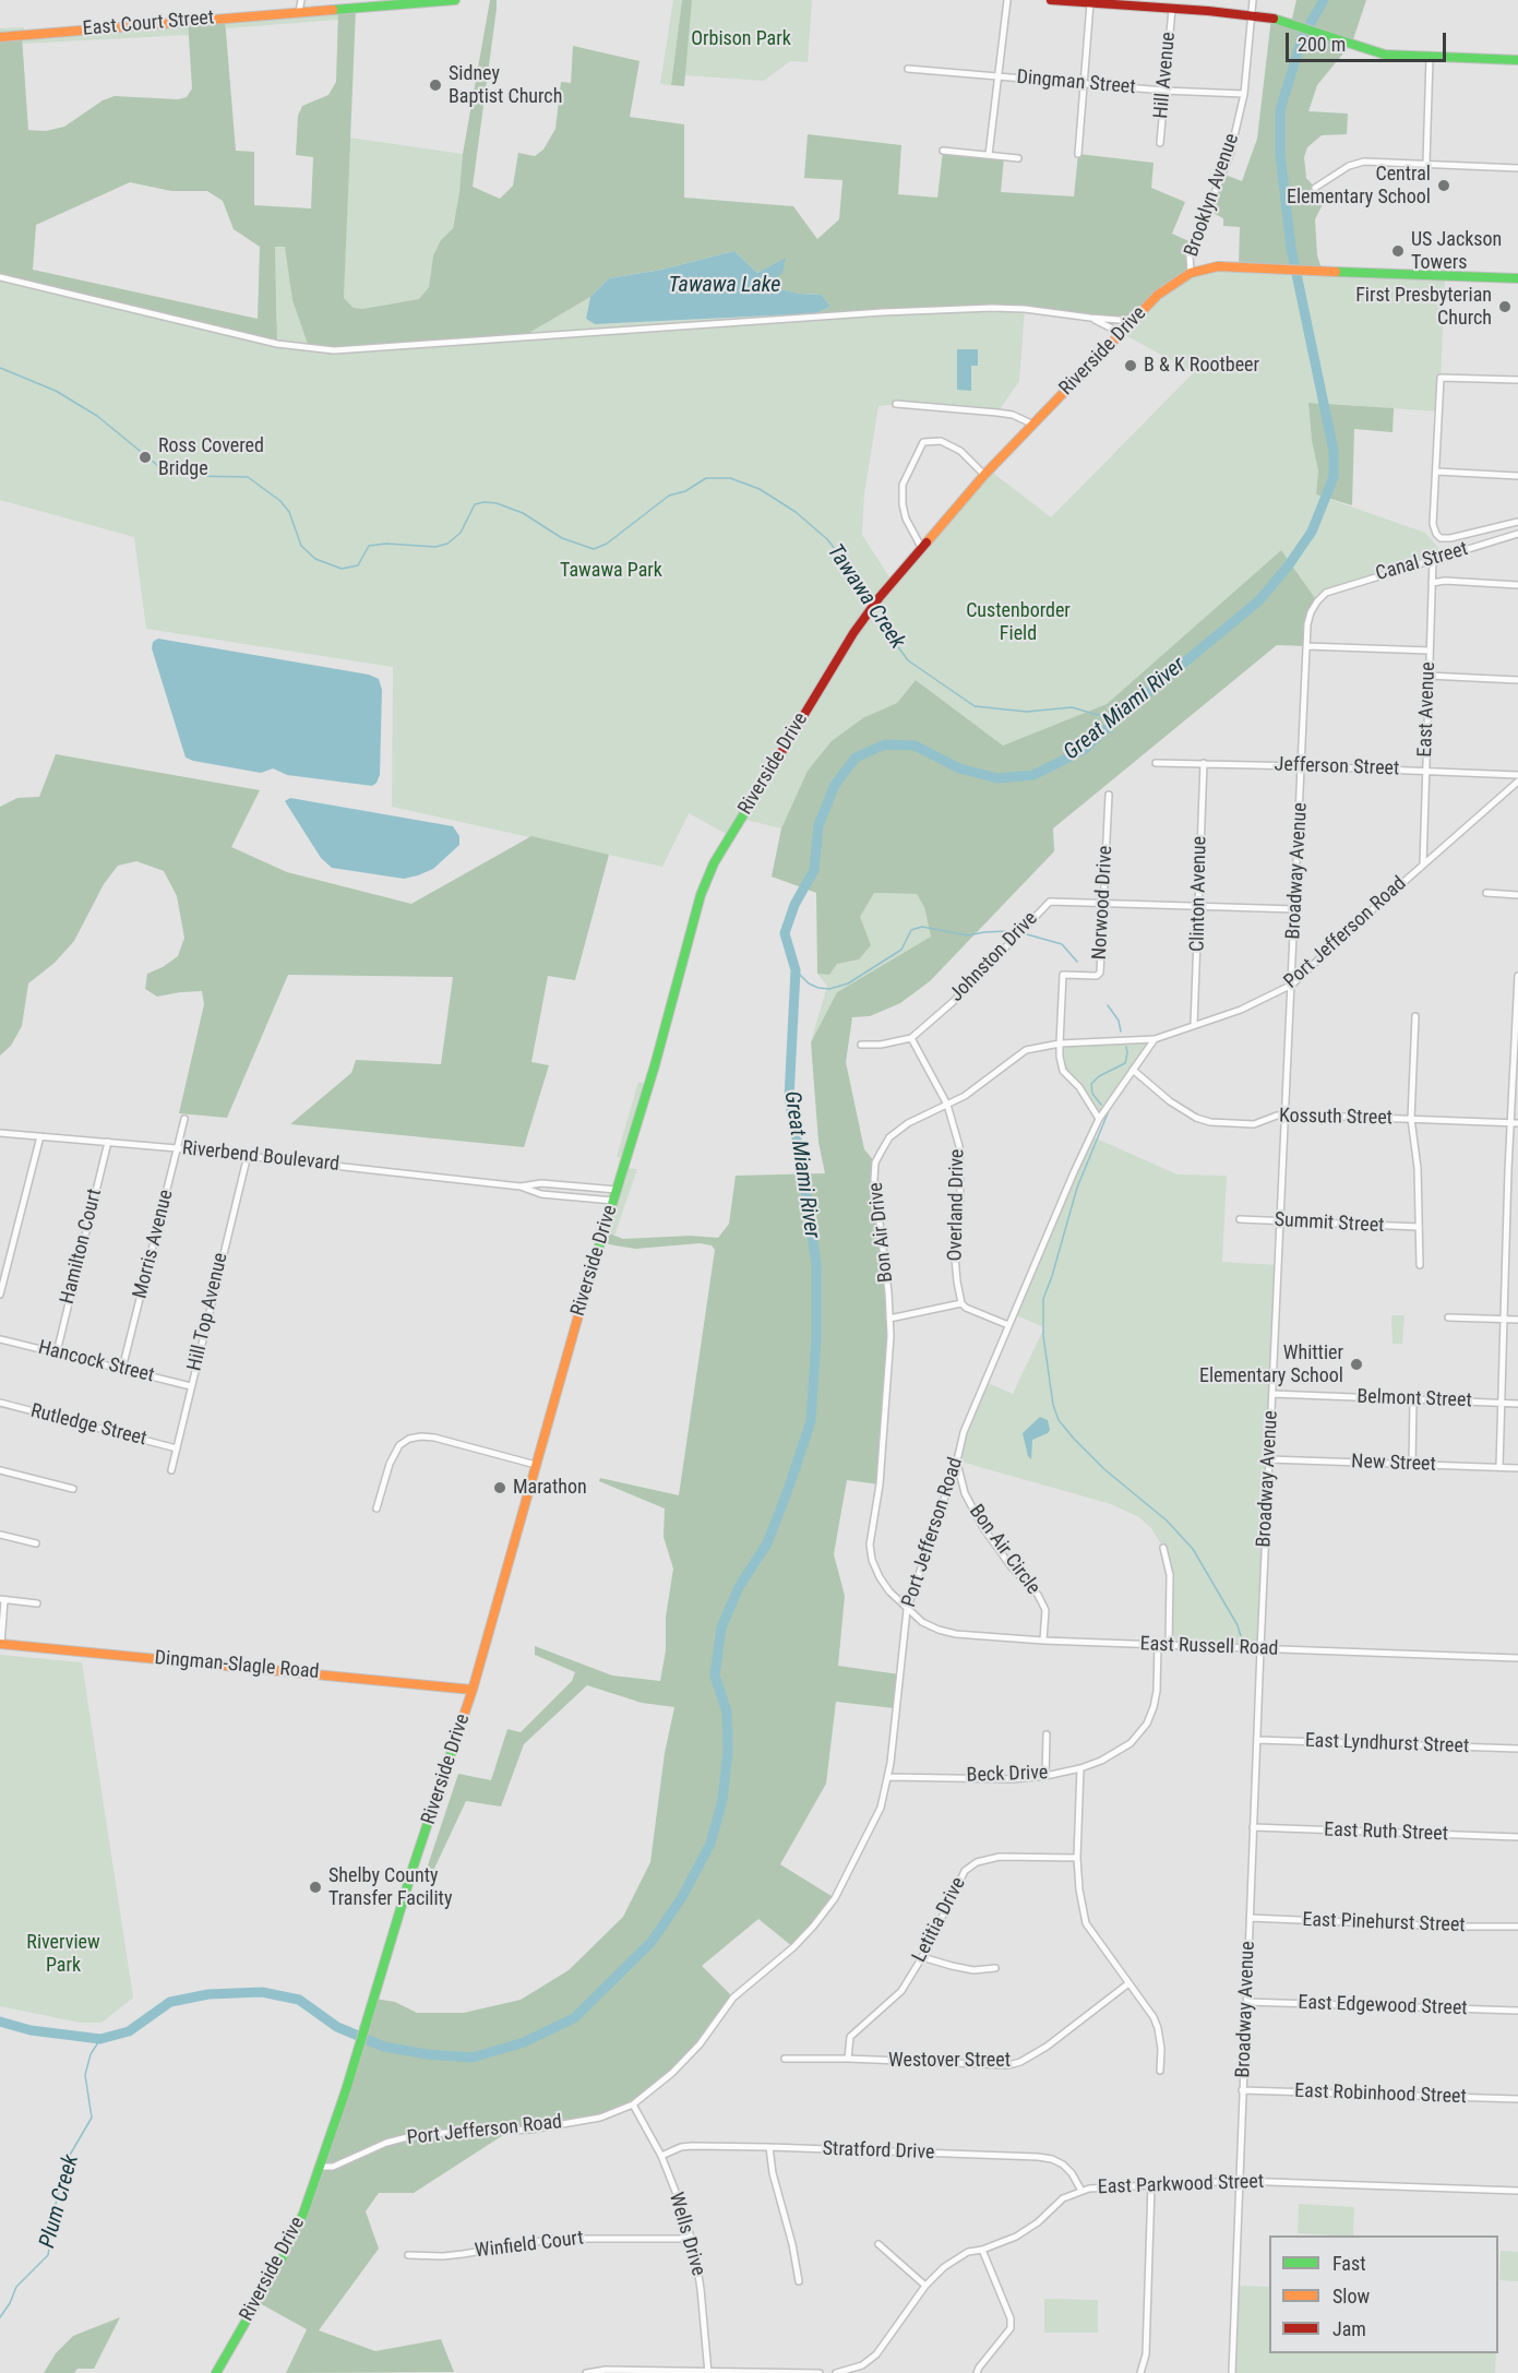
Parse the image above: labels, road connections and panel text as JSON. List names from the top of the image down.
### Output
{
  "streets": {
    "main road": ["East Court Street", "Riverside Drive", "Dingman-Slagle Road"],
    "street": [
      "Hill Avenue",
      "Dingman Street",
      "Brooklyn Avenue",
      "Canal Street",
      "East Avenue",
      "Jefferson Street",
      "Broadway Avenue",
      "Clinton Avenue",
      "Norwood Drive",
      "Port Jefferson Road",
      "Johnston Drive",
      "Kossuth Street",
      "Riverbend Boulevard",
      "Overland Drive",
      "Summit Street",
      "Bon Air Drive",
      "Morris Avenue",
      "Hamilton Court",
      "Hill Top Avenue",
      "Hancock Street",
      "Belmont Street",
      "Rutledge Street",
      "New Street",
      "Bon Air Circle",
      "East Russell Road",
      "East Lyndhurst Street",
      "Beck Drive",
      "East Ruth Street",
      "Letitia Drive",
      "East Pinehurst Street",
      "East Edgewood Street",
      "Westover Street",
      "East Robinhood Street",
      "Stratford Drive",
      "East Parkwood Street",
      "Wells Drive",
      "Winfield Court"
    ]
  },
  "crossings": [
    ["Hill Avenue", "Dingman Street"],
    ["Dingman Street", "Brooklyn Avenue"],
    ["Brooklyn Avenue", "Riverside Drive"],
    ["Riverside Drive", "Port Jefferson Road"],
    ["Riverside Drive", "Dingman-Slagle Road"],
    ["Canal Street", "East Avenue"],
    ["Canal Street", "Broadway Avenue"],
    ["East Avenue", "Jefferson Street"],
    ["East Avenue", "Port Jefferson Road"],
    ["Jefferson Street", "Broadway Avenue"],
    ["Jefferson Street", "Clinton Avenue"],
    ["Broadway Avenue", "Port Jefferson Road"],
    ["Broadway Avenue", "Johnston Drive"],
    ["Broadway Avenue", "Kossuth Street"],
    ["Broadway Avenue", "Summit Street"],
    ["Broadway Avenue", "Belmont Street"],
    ["Broadway Avenue", "New Street"],
    ["Broadway Avenue", "East Russell Road"],
    ["Broadway Avenue", "East Lyndhurst Street"],
    ["Broadway Avenue", "East Ruth Street"],
    ["Broadway Avenue", "East Pinehurst Street"],
    ["Broadway Avenue", "East Edgewood Street"],
    ["Broadway Avenue", "East Robinhood Street"],
    ["Broadway Avenue", "East Parkwood Street"],
    ["Clinton Avenue", "Port Jefferson Road"],
    ["Clinton Avenue", "Johnston Drive"],
    ["Norwood Drive", "Port Jefferson Road"],
    ["Norwood Drive", "Johnston Drive"],
    ["Norwood Drive", "Bon Air Drive"],
    ["Port Jefferson Road", "Kossuth Street"],
    ["Port Jefferson Road", "Bon Air Drive"],
    ["Port Jefferson Road", "Bon Air Circle"],
    ["Port Jefferson Road", "East Russell Road"],
    ["Port Jefferson Road", "Beck Drive"],
    ["Port Jefferson Road", "Wells Drive"],
    ["Johnston Drive", "Overland Drive"],
    ["Riverbend Boulevard", "Morris Avenue"],
    ["Riverbend Boulevard", "Hamilton Court"],
    ["Riverbend Boulevard", "Hill Top Avenue"],
    ["Overland Drive", "Bon Air Drive"],
    ["Bon Air Drive", "East Russell Road"],
    ["Morris Avenue", "Hancock Street"],
    ["Hamilton Court", "Hancock Street"],
    ["Hill Top Avenue", "Hancock Street"],
    ["Hill Top Avenue", "Rutledge Street"],
    ["Bon Air Circle", "East Russell Road"],
    ["East Russell Road", "Beck Drive"],
    ["Letitia Drive", "Westover Street"],
    ["Stratford Drive", "East Parkwood Street"],
    ["Stratford Drive", "Wells Drive"],
    ["Wells Drive", "Winfield Court"]
  ],
  "water": [
    "Tawawa Lake",
    "Tawawa Creek",
    "Great Miami River",
    "Plum Creek"
  ],
  "parks": [
    "Orbison Park",
    "Tawawa Park",
    "Custenborder Field",
    "Riverview Park"
  ],
  "places": [
    "Sidney Baptist Church",
    "Central Elementary School",
    "US Jackson Towers",
    "First Presbyterian Church",
    "B & K Rootbeer",
    "Ross Covered Bridge",
    "Whittier Elementary School",
    "Marathon",
    "Shelby County Transfer Facility"
  ],
  "legend": ["Fast", "Slow", "Jam"],
  "scale_bar": "200 m"
}
